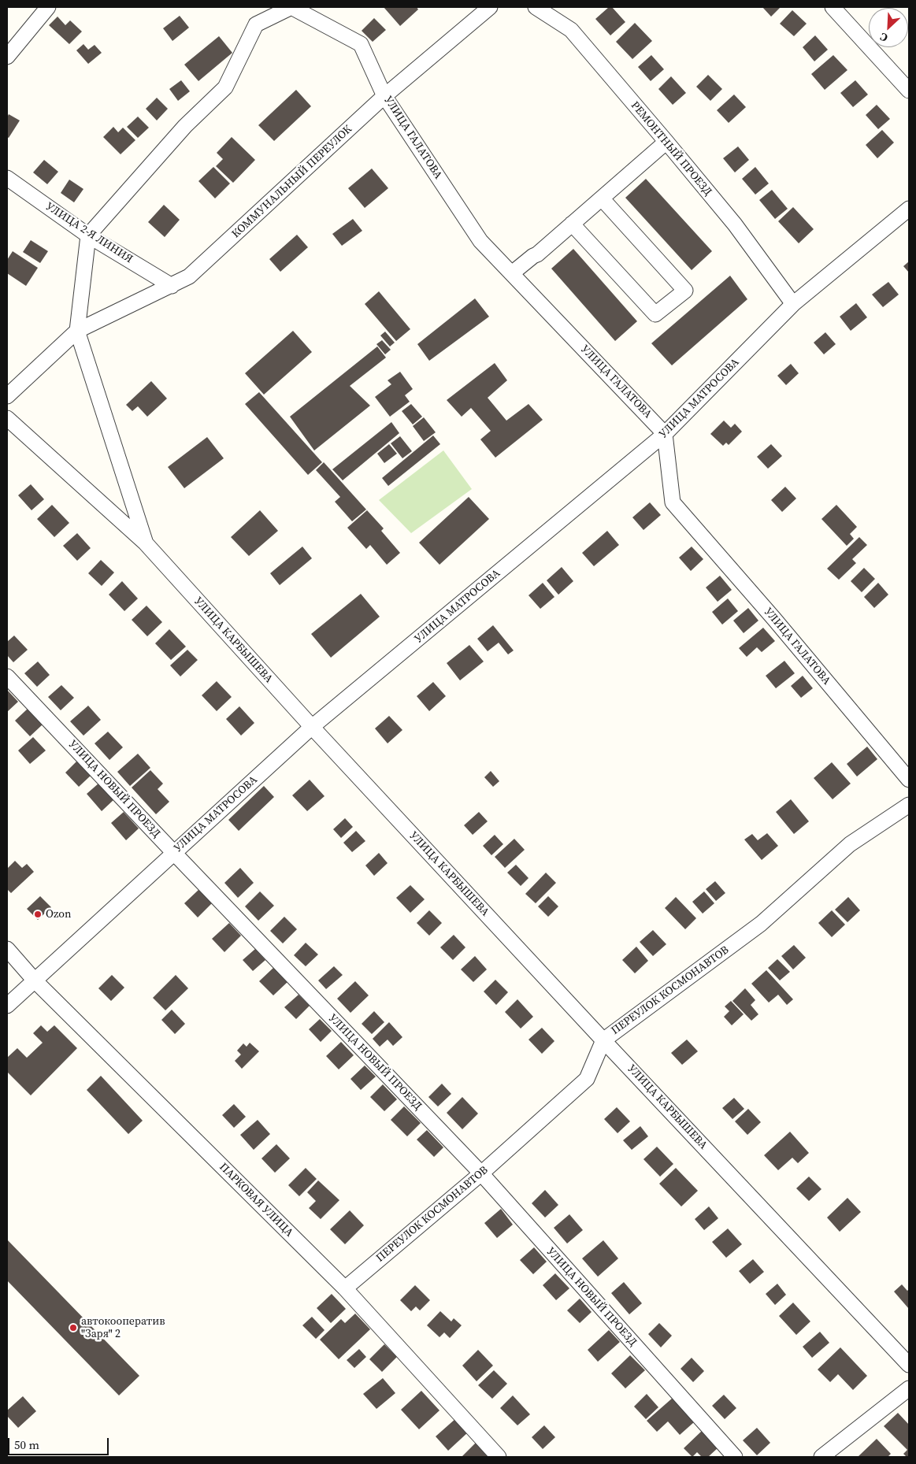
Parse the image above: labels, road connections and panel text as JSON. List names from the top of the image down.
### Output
{
  "streets": {
    "street": [
      "УЛИЦА ГАЛАТОВА",
      "РЕМОНТНЫЙ ПРОЕЗД",
      "КОММУНАЛЬНЫЙ ПЕРЕУЛОК",
      "УЛИЦА 2-Я ЛИНИЯ",
      "УЛИЦА МАТРОСОВА",
      "УЛИЦА КАРБЫШЕВА",
      "УЛИЦА НОВЫЙ ПРОЕЗД",
      "ПЕРЕУЛОК КОСМОНАВТОВ",
      "ПАРКОВАЯ УЛИЦА"
    ]
  },
  "crossings": [
    ["УЛИЦА ГАЛАТОВА", "КОММУНАЛЬНЫЙ ПЕРЕУЛОК"],
    ["УЛИЦА ГАЛАТОВА", "УЛИЦА МАТРОСОВА"],
    ["РЕМОНТНЫЙ ПРОЕЗД", "УЛИЦА МАТРОСОВА"],
    ["КОММУНАЛЬНЫЙ ПЕРЕУЛОК", "УЛИЦА 2-Я ЛИНИЯ"],
    ["КОММУНАЛЬНЫЙ ПЕРЕУЛОК", "УЛИЦА КАРБЫШЕВА"],
    ["УЛИЦА МАТРОСОВА", "УЛИЦА КАРБЫШЕВА"],
    ["УЛИЦА МАТРОСОВА", "УЛИЦА НОВЫЙ ПРОЕЗД"],
    ["УЛИЦА МАТРОСОВА", "ПАРКОВАЯ УЛИЦА"],
    ["УЛИЦА КАРБЫШЕВА", "ПЕРЕУЛОК КОСМОНАВТОВ"],
    ["УЛИЦА НОВЫЙ ПРОЕЗД", "ПЕРЕУЛОК КОСМОНАВТОВ"],
    ["ПЕРЕУЛОК КОСМОНАВТОВ", "ПАРКОВАЯ УЛИЦА"]
  ],
  "places": ["Ozon", "автокооператив \"Заря\" 2"],
  "scale_bar": "50 m",
  "north": "bottom left"
}
